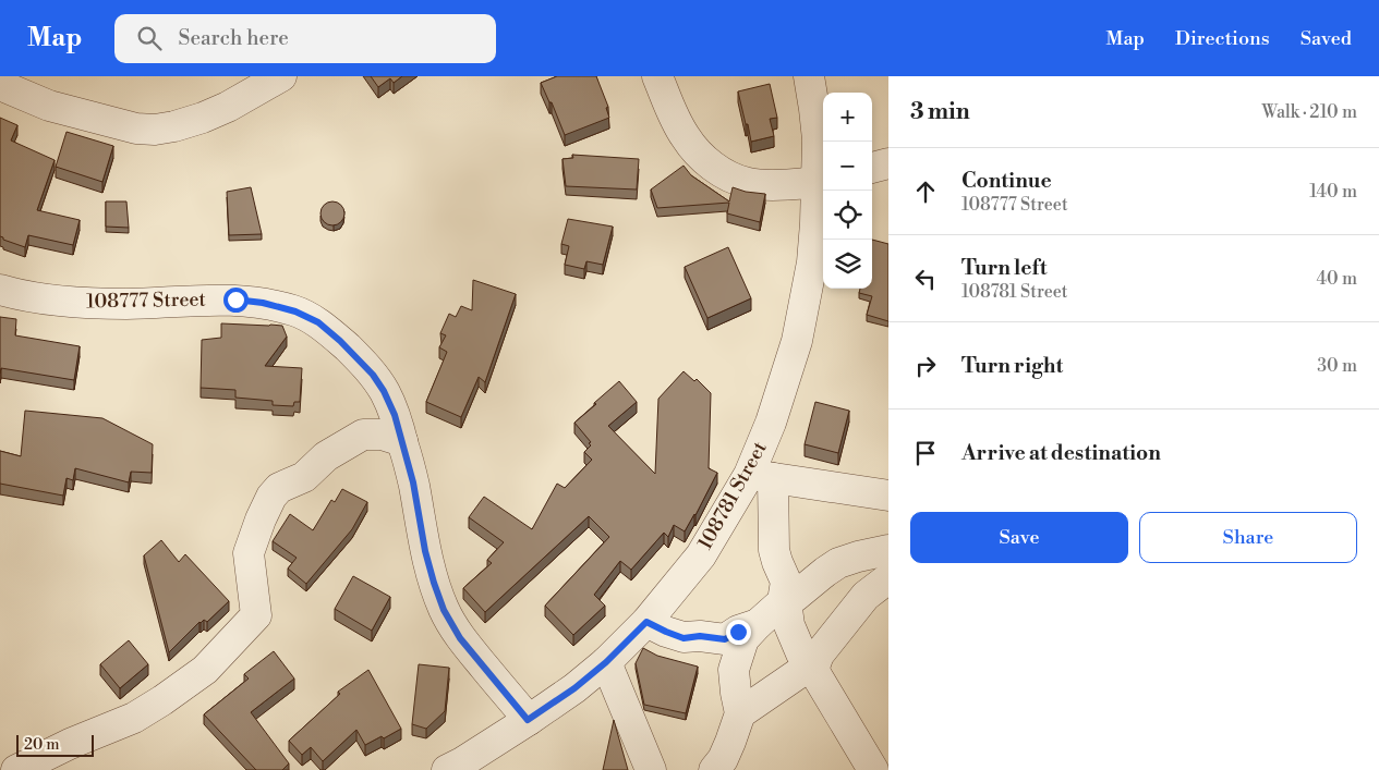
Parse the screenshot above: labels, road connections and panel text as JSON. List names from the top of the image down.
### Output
{
  "streets": {
    "street": ["108777 Street", "108781 Street"]
  },
  "crossings": [
    ["108777 Street", "108781 Street"]
  ],
  "scale_bar": "20 m",
  "page": {
    "header": "Map",
    "search": "Search here",
    "nav": ["Map", "Directions", "Saved"],
    "heading": ["3 min", "Walk · 210 m"],
    "map_buttons": ["+", "−"],
    "list": [
      ["Continue", "108777 Street", "140 m"],
      ["Turn left", "108781 Street", "40 m"],
      ["Turn right", "30 m"],
      "Arrive at destination"
    ],
    "buttons": ["Save", "Share"],
    "scale": "20 m"
  }
}
